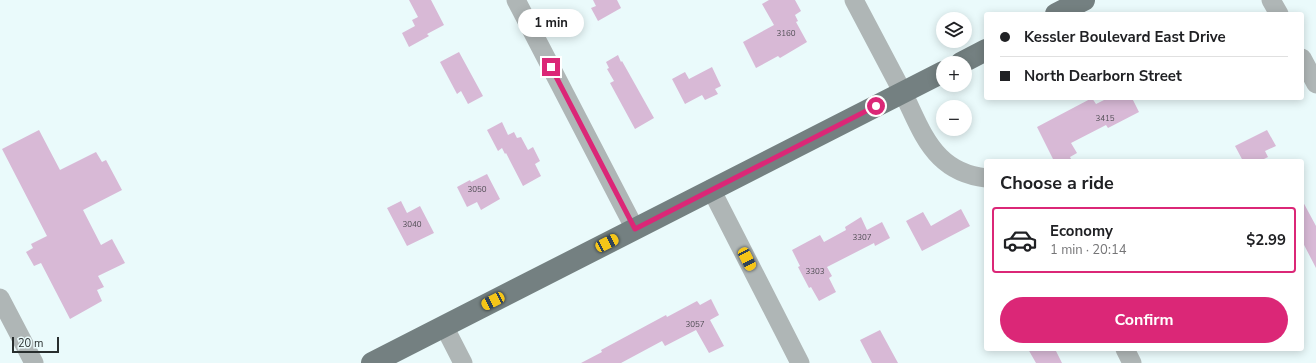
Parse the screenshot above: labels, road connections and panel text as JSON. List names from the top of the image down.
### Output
{
  "house_numbers": [
    "3160",
    "3415",
    "3050",
    "3040",
    "3307",
    "3303",
    "3057"
  ],
  "scale_bar": "20 m",
  "page": {
    "bubble": "1 min",
    "map_buttons": ["+", "−"],
    "banner": ["Kessler Boulevard East Drive", "North Dearborn Street"],
    "heading": "Choose a ride",
    "list": [
      {
        "name": "Economy",
        "note": "1 min · 20:14",
        "value": "$2.99"
      }
    ],
    "buttons": "Confirm",
    "scale": "20 m"
  }
}
